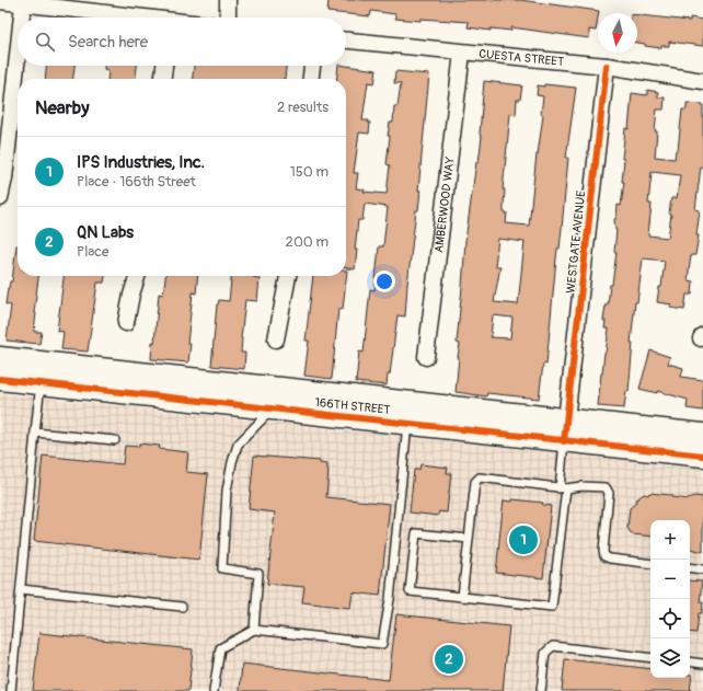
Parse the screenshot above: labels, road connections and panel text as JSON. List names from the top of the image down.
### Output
{
  "streets": {
    "street": [
      "CUESTA STREET",
      "AMBERWOOD WAY",
      "WESTGATE AVENUE",
      "166TH STREET"
    ]
  },
  "crossings": [
    ["CUESTA STREET", "AMBERWOOD WAY"],
    ["CUESTA STREET", "WESTGATE AVENUE"],
    ["WESTGATE AVENUE", "166TH STREET"]
  ],
  "north": "bottom",
  "page": {
    "search": "Search here",
    "heading": ["Nearby", "2 results"],
    "list": [
      {
        "mark": "1",
        "name": "IPS Industries, Inc.",
        "note": "Place · 166th Street",
        "value": "150 m"
      },
      {
        "mark": "2",
        "name": "QN Labs",
        "note": "Place",
        "value": "200 m"
      }
    ],
    "map_buttons": ["+", "−"],
    "pins": ["1", "2"]
  }
}
